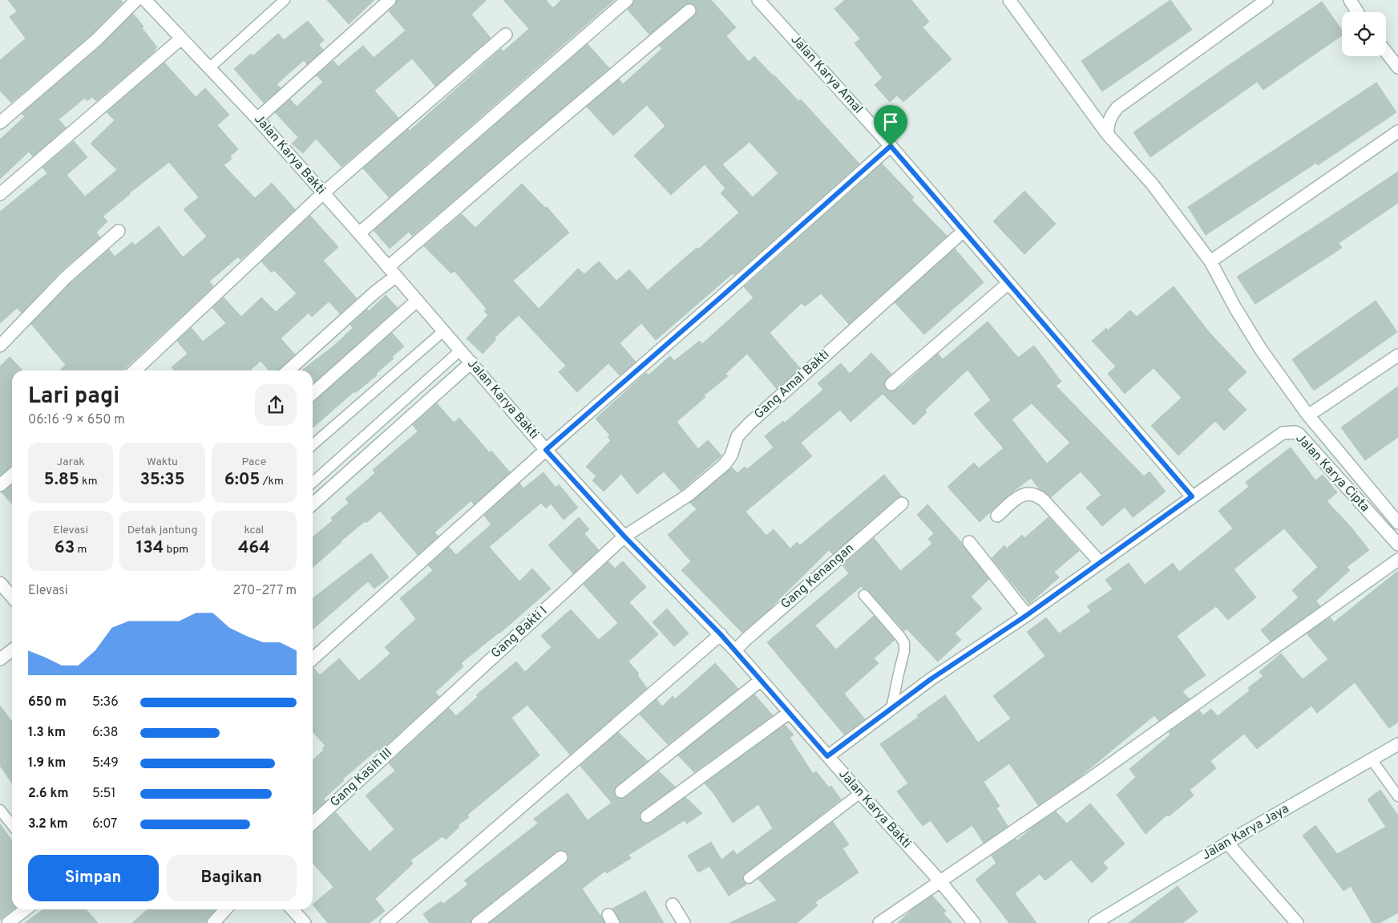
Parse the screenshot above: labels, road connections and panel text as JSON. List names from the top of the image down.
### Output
{
  "streets": {
    "street": [
      "Jalan Karya Amal",
      "Jalan Karya Bakti",
      "Gang Amal Bakti",
      "Jalan Karya Cipta",
      "Gang Kenangan",
      "Gang Bakti I",
      "Gang Kasih III",
      "Jalan Karya Jaya"
    ]
  },
  "crossings": [
    ["Jalan Karya Amal", "Gang Amal Bakti"],
    ["Jalan Karya Amal", "Jalan Karya Cipta"],
    ["Jalan Karya Bakti", "Gang Amal Bakti"],
    ["Jalan Karya Bakti", "Jalan Karya Cipta"],
    ["Jalan Karya Bakti", "Gang Kenangan"],
    ["Jalan Karya Bakti", "Gang Bakti I"],
    ["Gang Amal Bakti", "Gang Bakti I"],
    ["Gang Bakti I", "Gang Kasih III"]
  ],
  "page": {
    "heading": ["Lari pagi", "06:16 · 9 × 650 m"],
    "stats": [
      ["Jarak", "5.85 km"],
      ["Waktu", "35:35"],
      ["Pace", "6:05 /km"],
      ["Elevasi", "63 m"],
      ["Detak jantung", "134 bpm"],
      ["kcal", "464"]
    ],
    "chart": ["Elevasi", "270–277 m"],
    "list": [
      {
        "name": "650 m",
        "note": "5:36"
      },
      {
        "name": "1.3 km",
        "note": "6:38"
      },
      {
        "name": "1.9 km",
        "note": "5:49"
      },
      {
        "name": "2.6 km",
        "note": "5:51"
      },
      {
        "name": "3.2 km",
        "note": "6:07"
      }
    ],
    "buttons": ["Simpan", "Bagikan"]
  }
}
